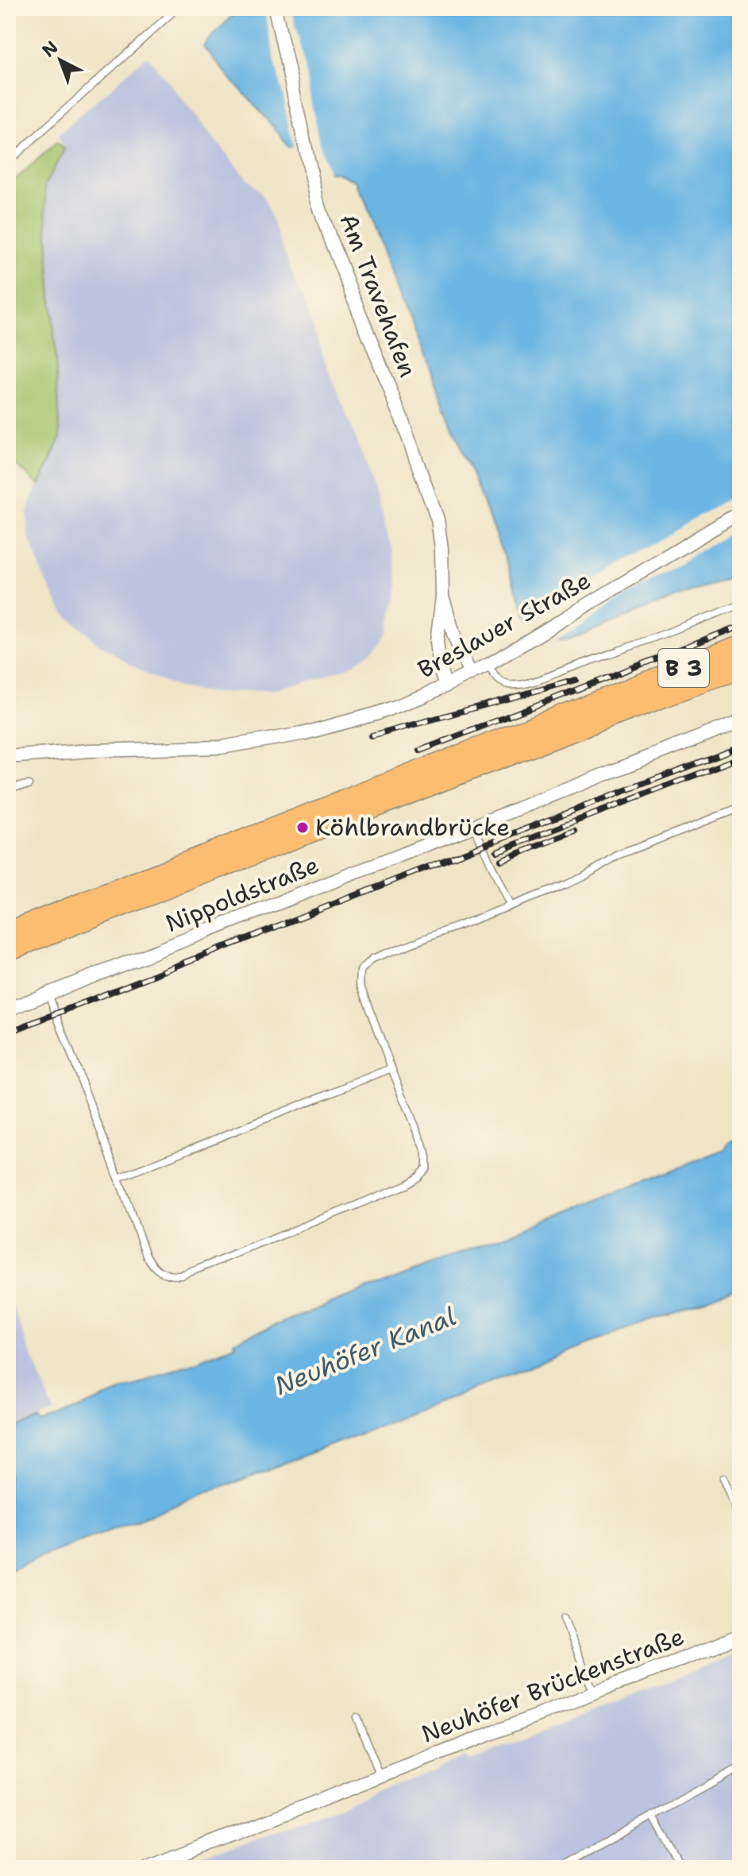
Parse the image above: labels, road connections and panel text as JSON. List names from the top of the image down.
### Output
{
  "streets": {
    "main road": ["B 3"],
    "street": [
      "Am Travehafen",
      "Breslauer Straße",
      "Nippoldstraße",
      "Neuhöfer Brückenstraße"
    ]
  },
  "crossings": [
    ["Am Travehafen", "Breslauer Straße"]
  ],
  "water": ["Neuhöfer Kanal"],
  "places": ["Köhlbrandbrücke"],
  "north": "top left"
}
